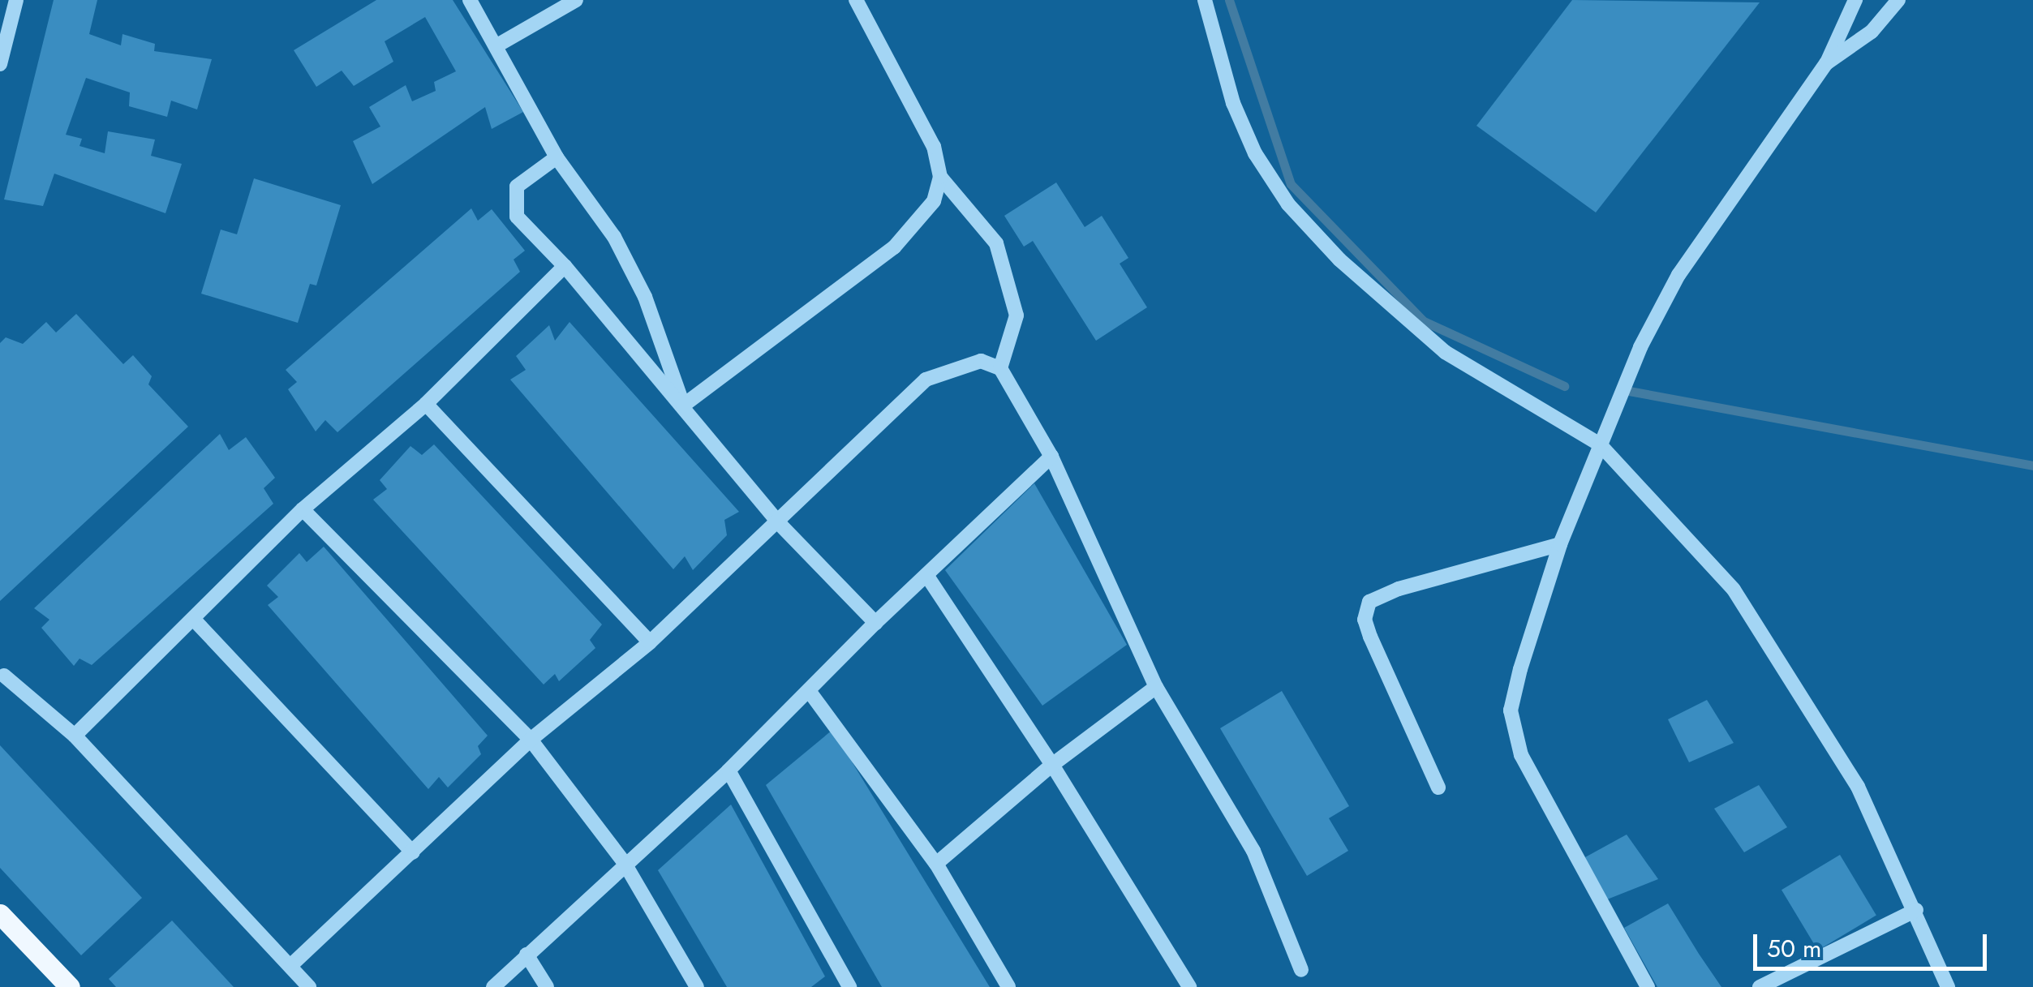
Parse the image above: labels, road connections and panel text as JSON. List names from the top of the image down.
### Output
{
  "scale_bar": "50 m"
}
